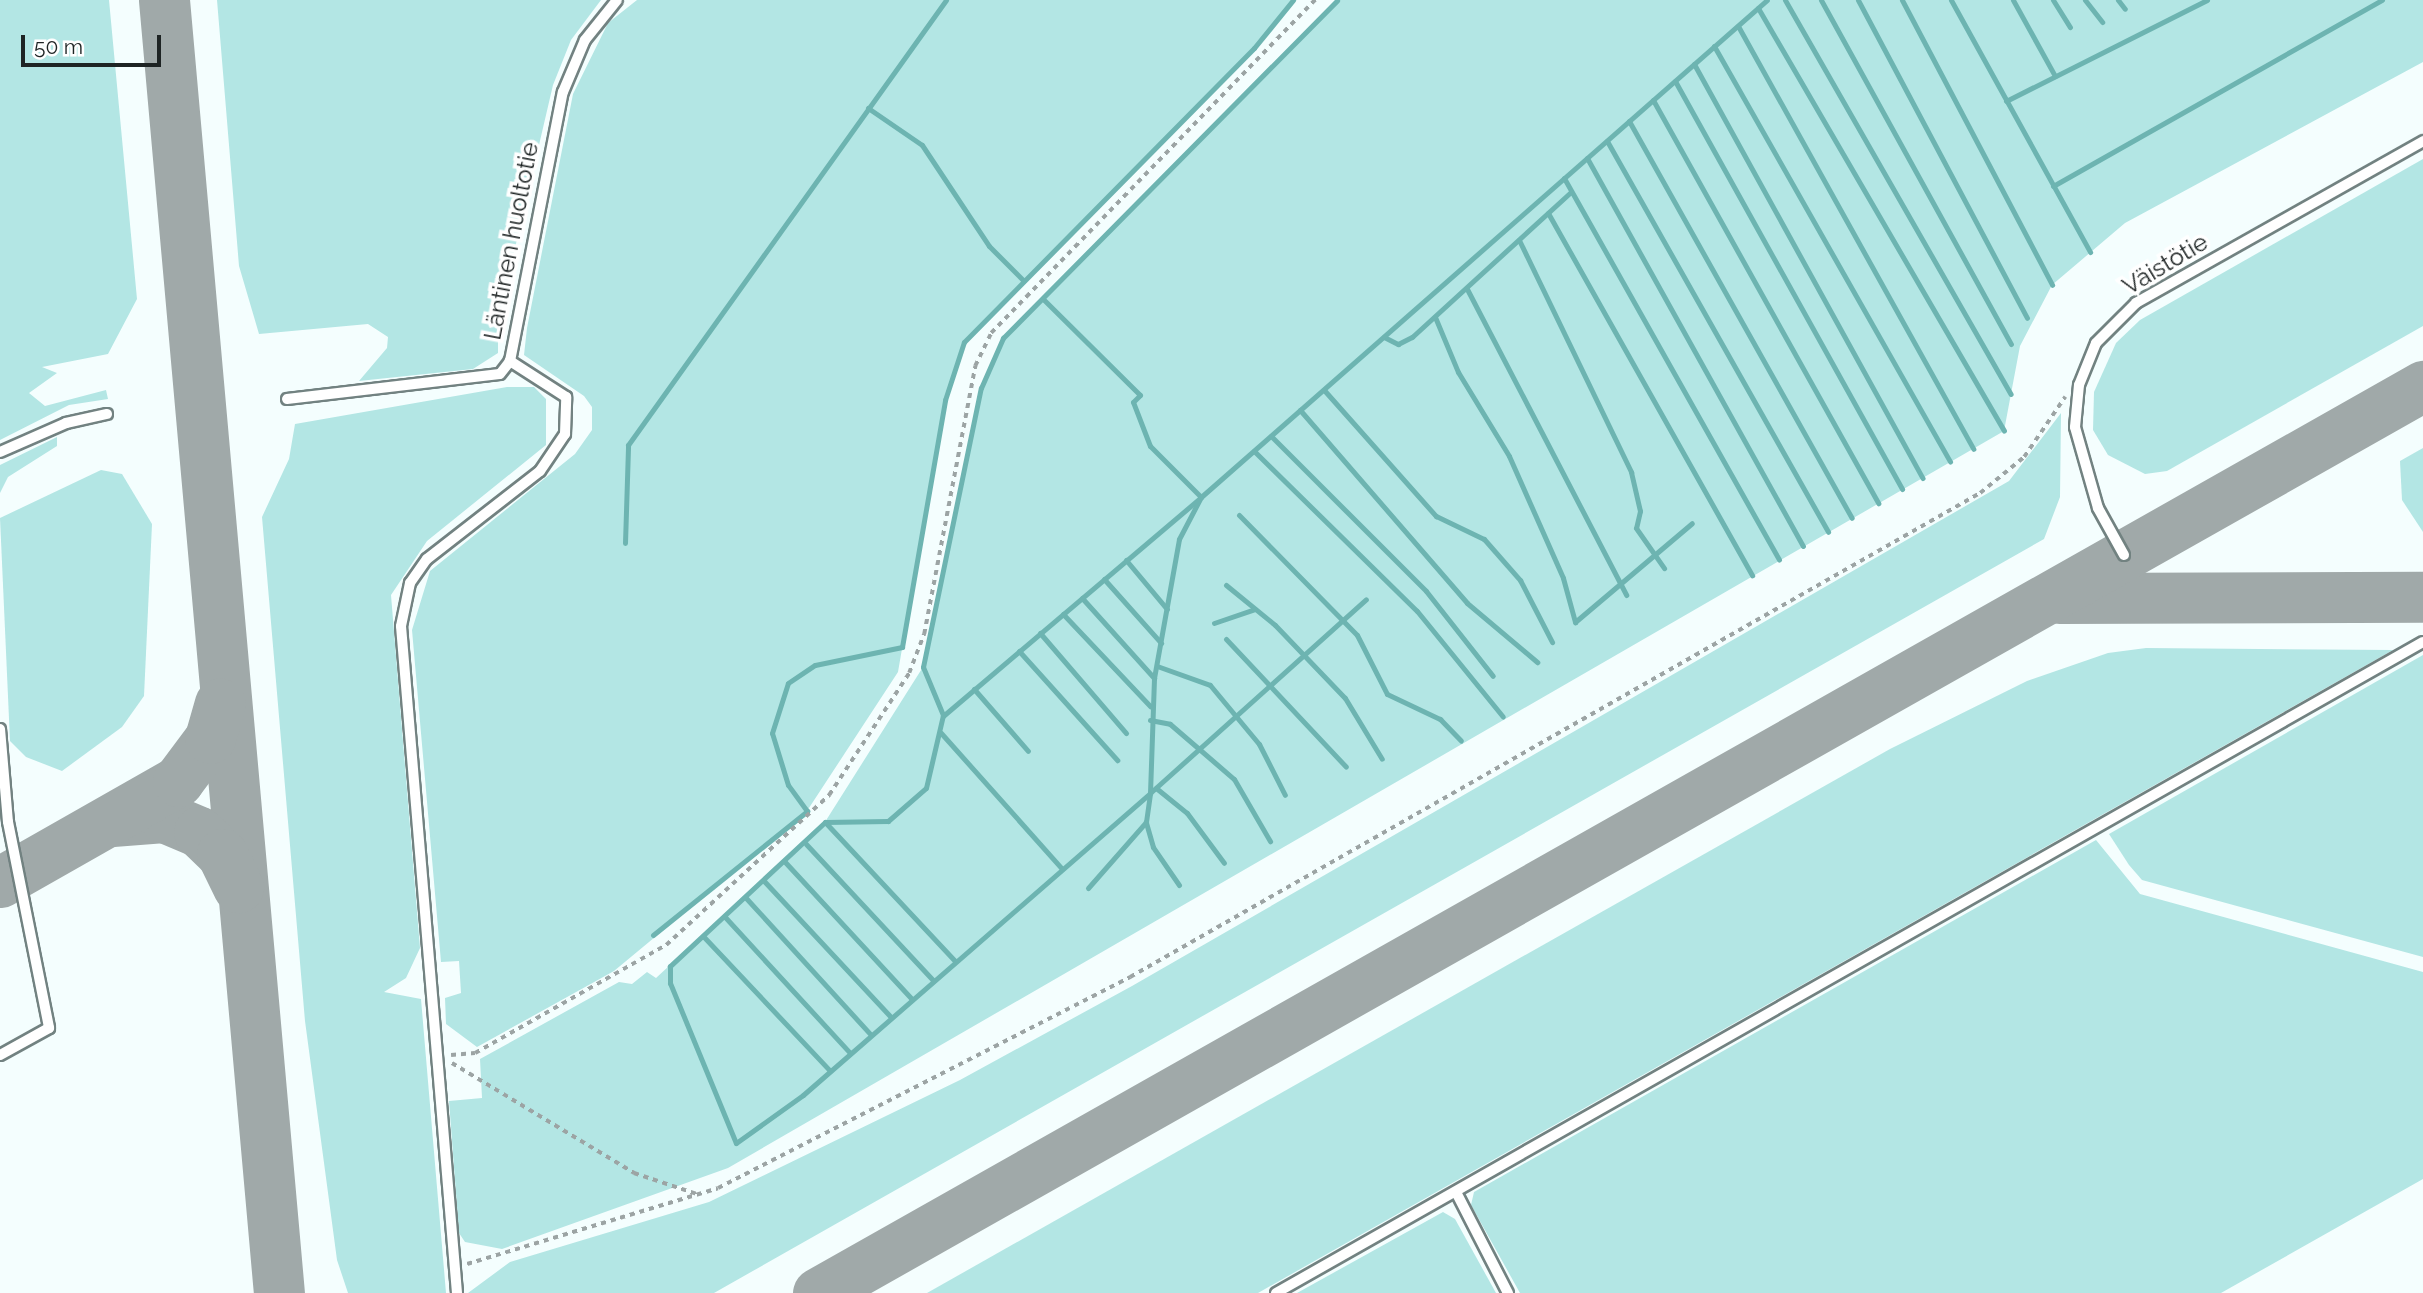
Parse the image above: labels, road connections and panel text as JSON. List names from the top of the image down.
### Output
{
  "streets": {
    "lane": ["Läntinen huoltotie", "Väistötie"]
  },
  "scale_bar": "50 m"
}
